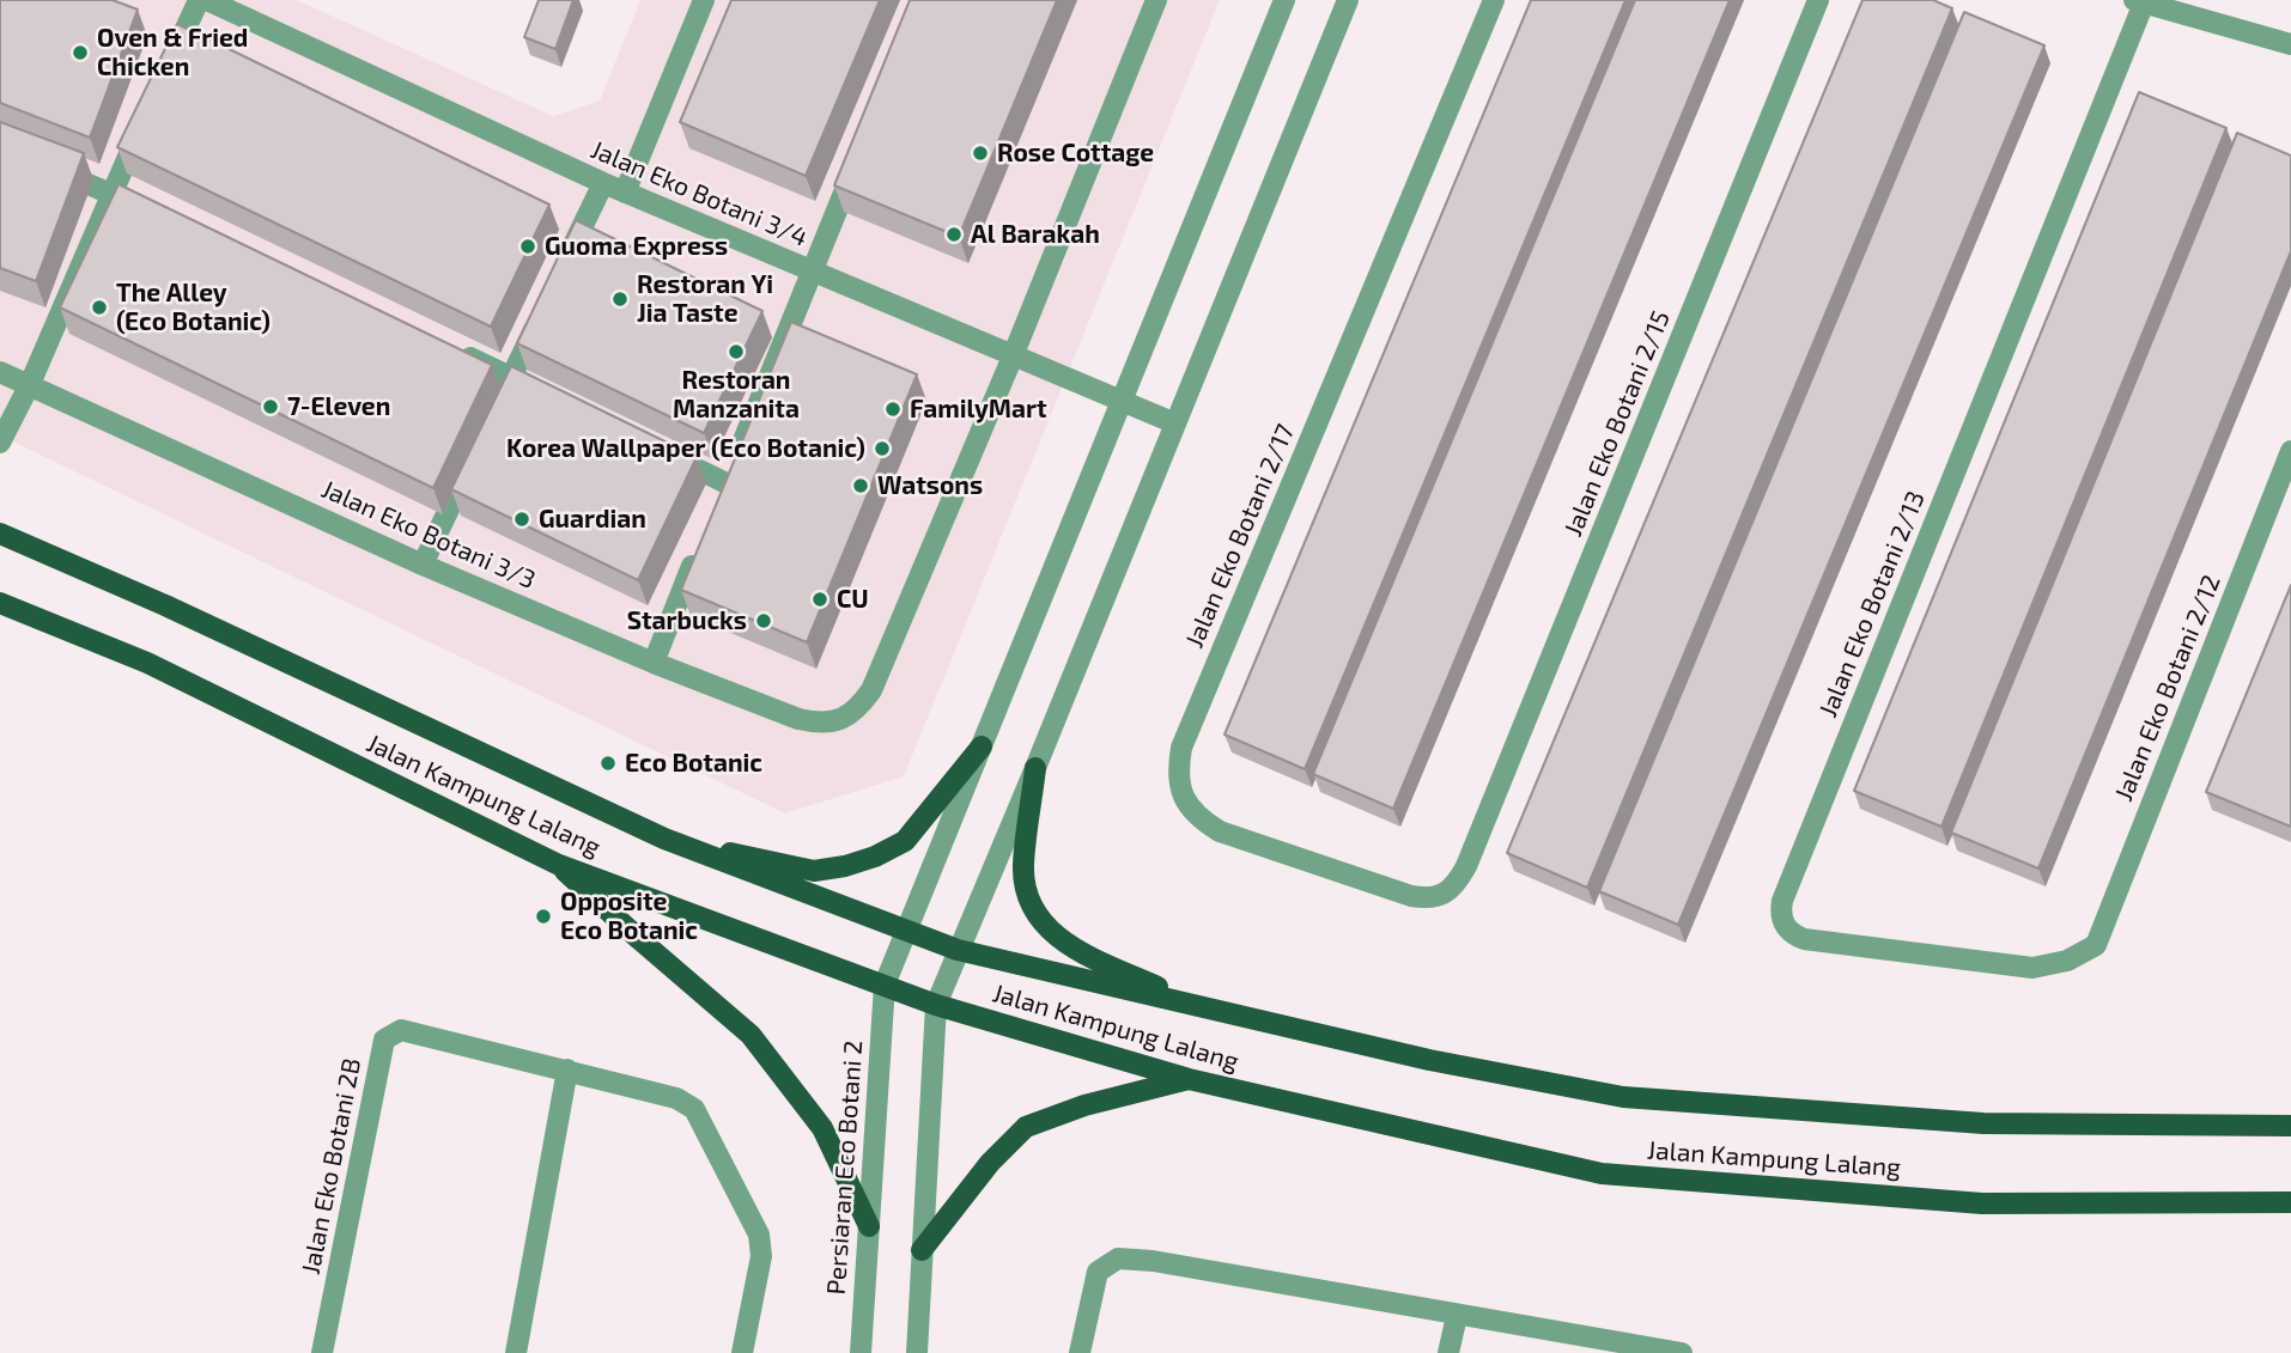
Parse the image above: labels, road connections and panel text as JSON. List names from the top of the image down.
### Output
{
  "streets": {
    "main road": ["Jalan Kampung Lalang"],
    "street": [
      "Jalan Eko Botani 3/4",
      "Jalan Eko Botani 2/15",
      "Jalan Eko Botani 3/3",
      "Jalan Eko Botani 2/17",
      "Jalan Eko Botani 2/13",
      "Jalan Eko Botani 2/12",
      "Jalan Eko Botani 2B",
      "Persiaran Eco Botani 2"
    ]
  },
  "crossings": [
    ["Jalan Eko Botani 3/4", "Jalan Eko Botani 3/3"],
    ["Jalan Eko Botani 3/4", "Persiaran Eco Botani 2"],
    ["Jalan Eko Botani 2/15", "Jalan Eko Botani 2/17"],
    ["Jalan Eko Botani 2/13", "Jalan Eko Botani 2/12"],
    ["Jalan Kampung Lalang", "Persiaran Eco Botani 2"]
  ],
  "places": [
    "Oven & Fried Chicken",
    "Rose Cottage",
    "Al Barakah",
    "Guoma Express",
    "Restoran Yi Jia Taste",
    "The Alley (Eco Botanic)",
    "Restoran Manzanita",
    "7-Eleven",
    "FamilyMart",
    "Korea Wallpaper (Eco Botanic)",
    "Watsons",
    "Guardian",
    "CU",
    "Starbucks",
    "Eco Botanic",
    "Opposite Eco Botanic"
  ]
}
